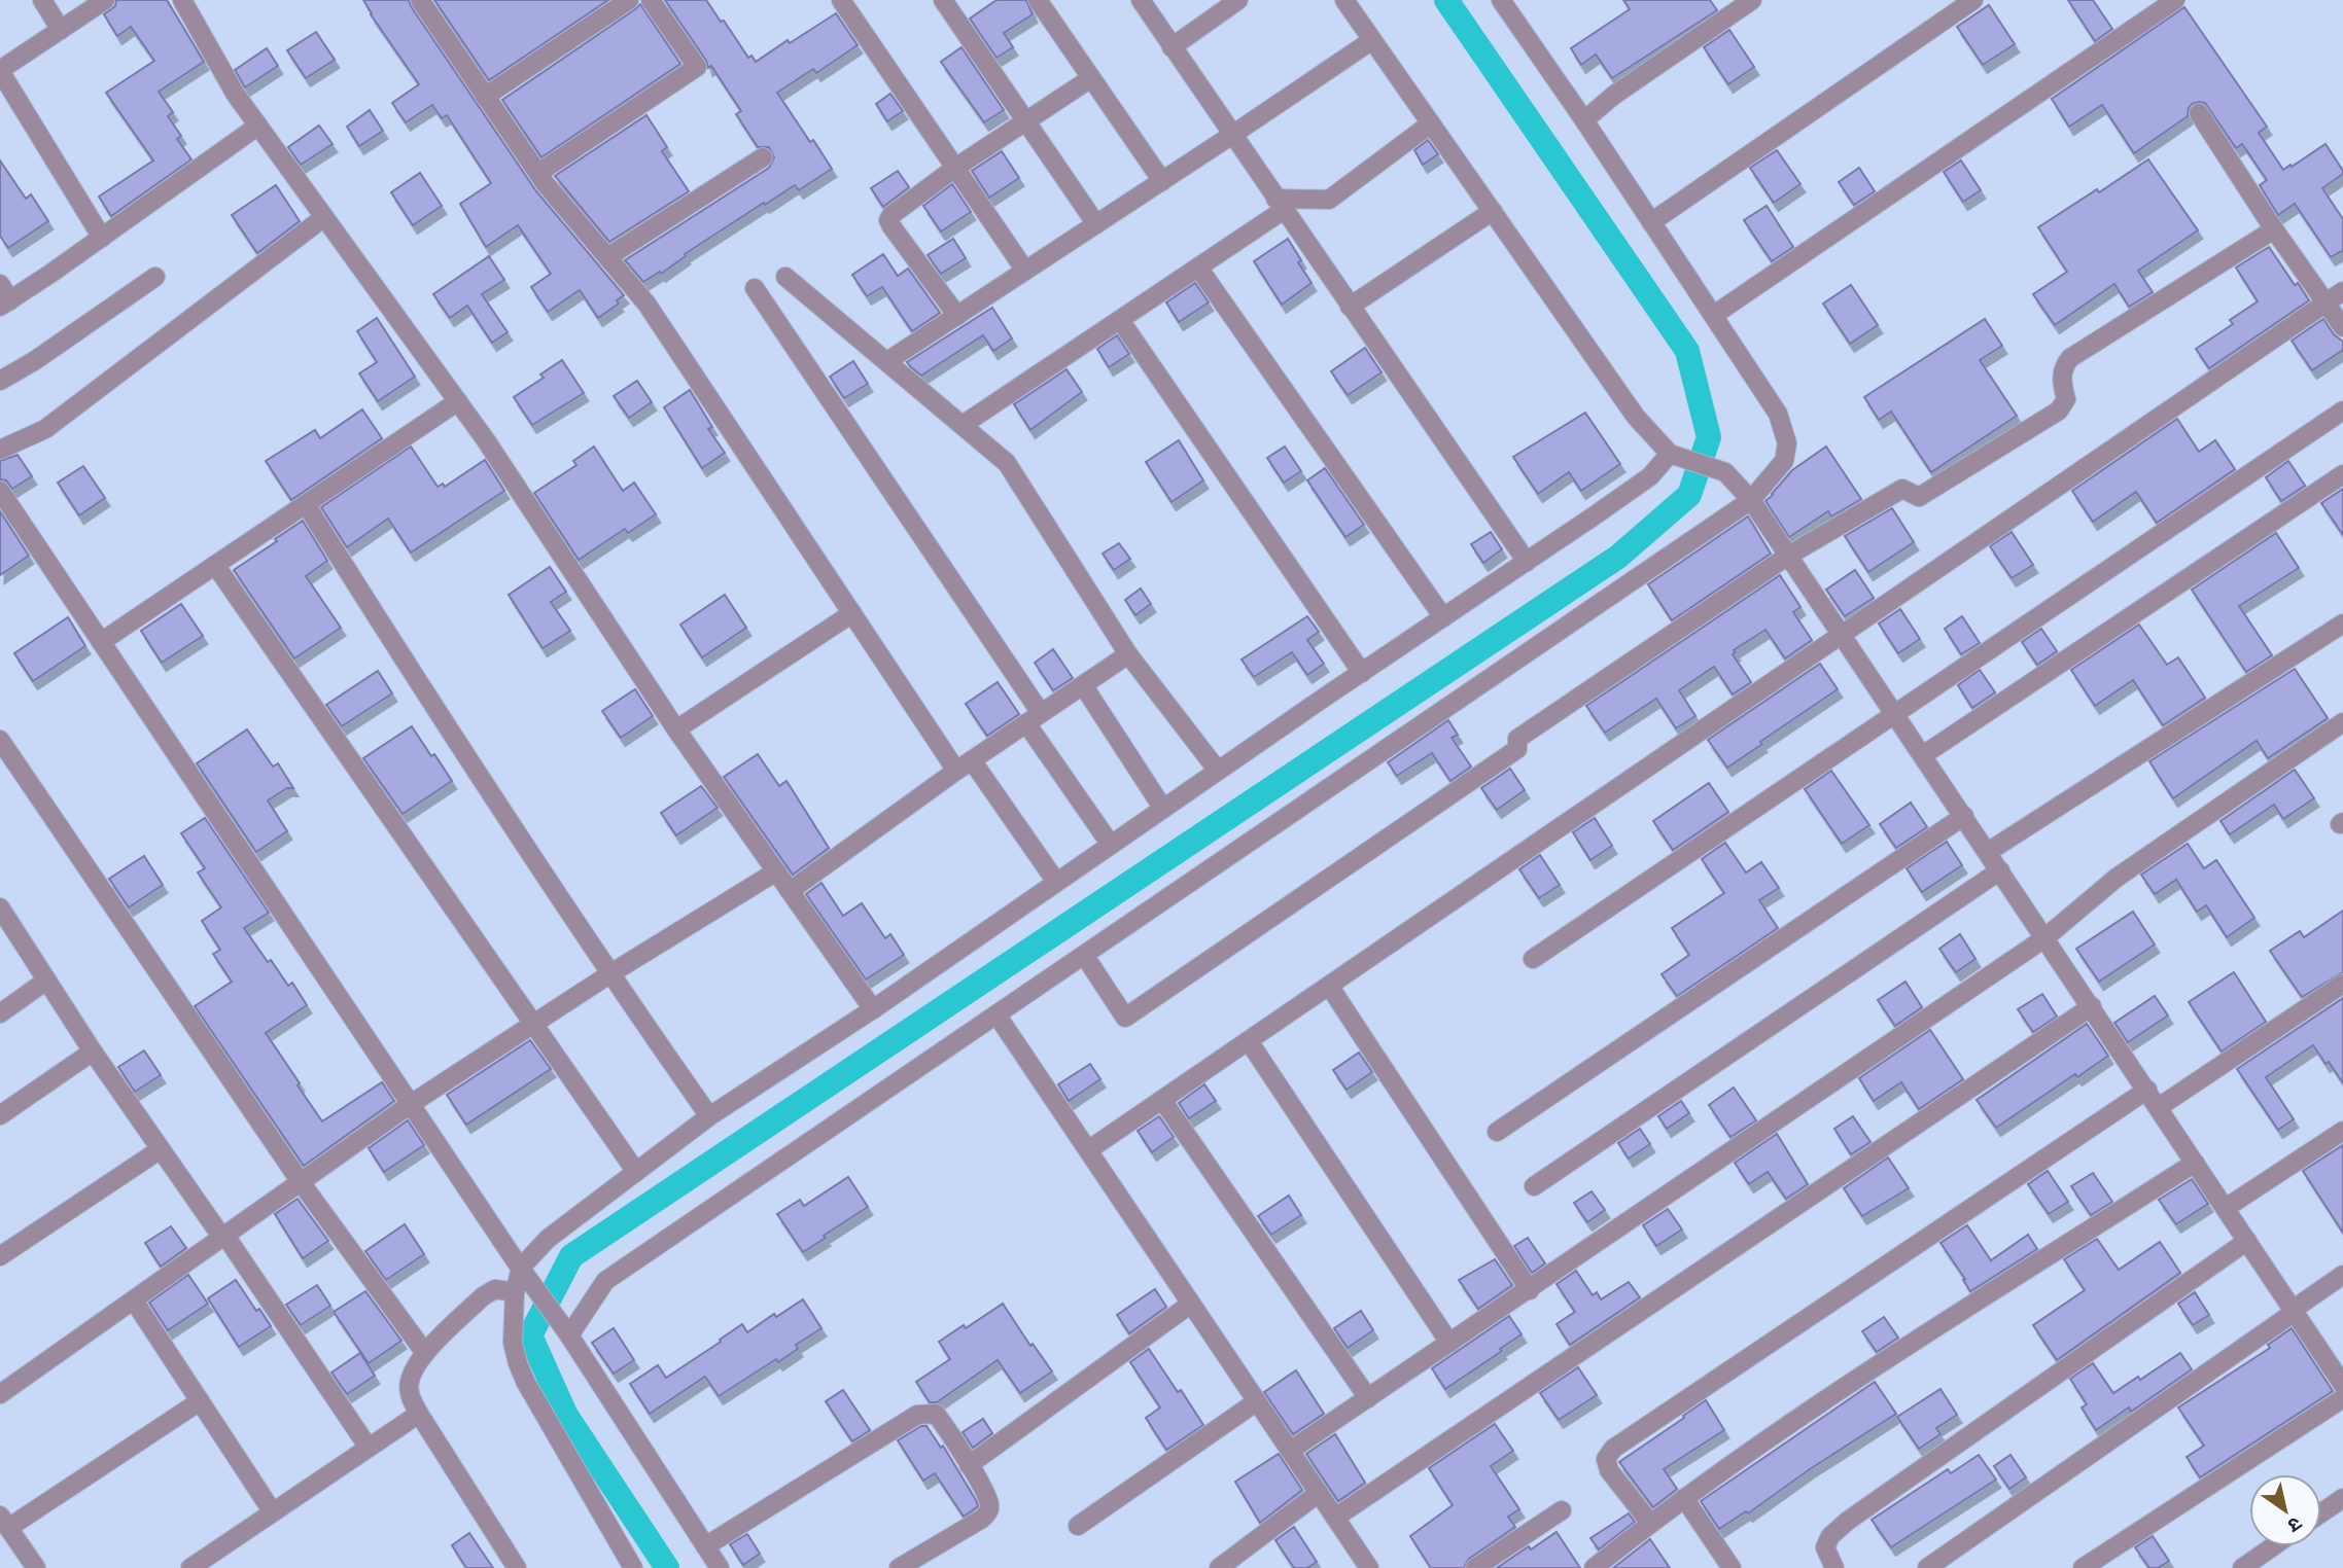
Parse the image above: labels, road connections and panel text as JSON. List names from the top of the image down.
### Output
{
  "north": "bottom right"
}
